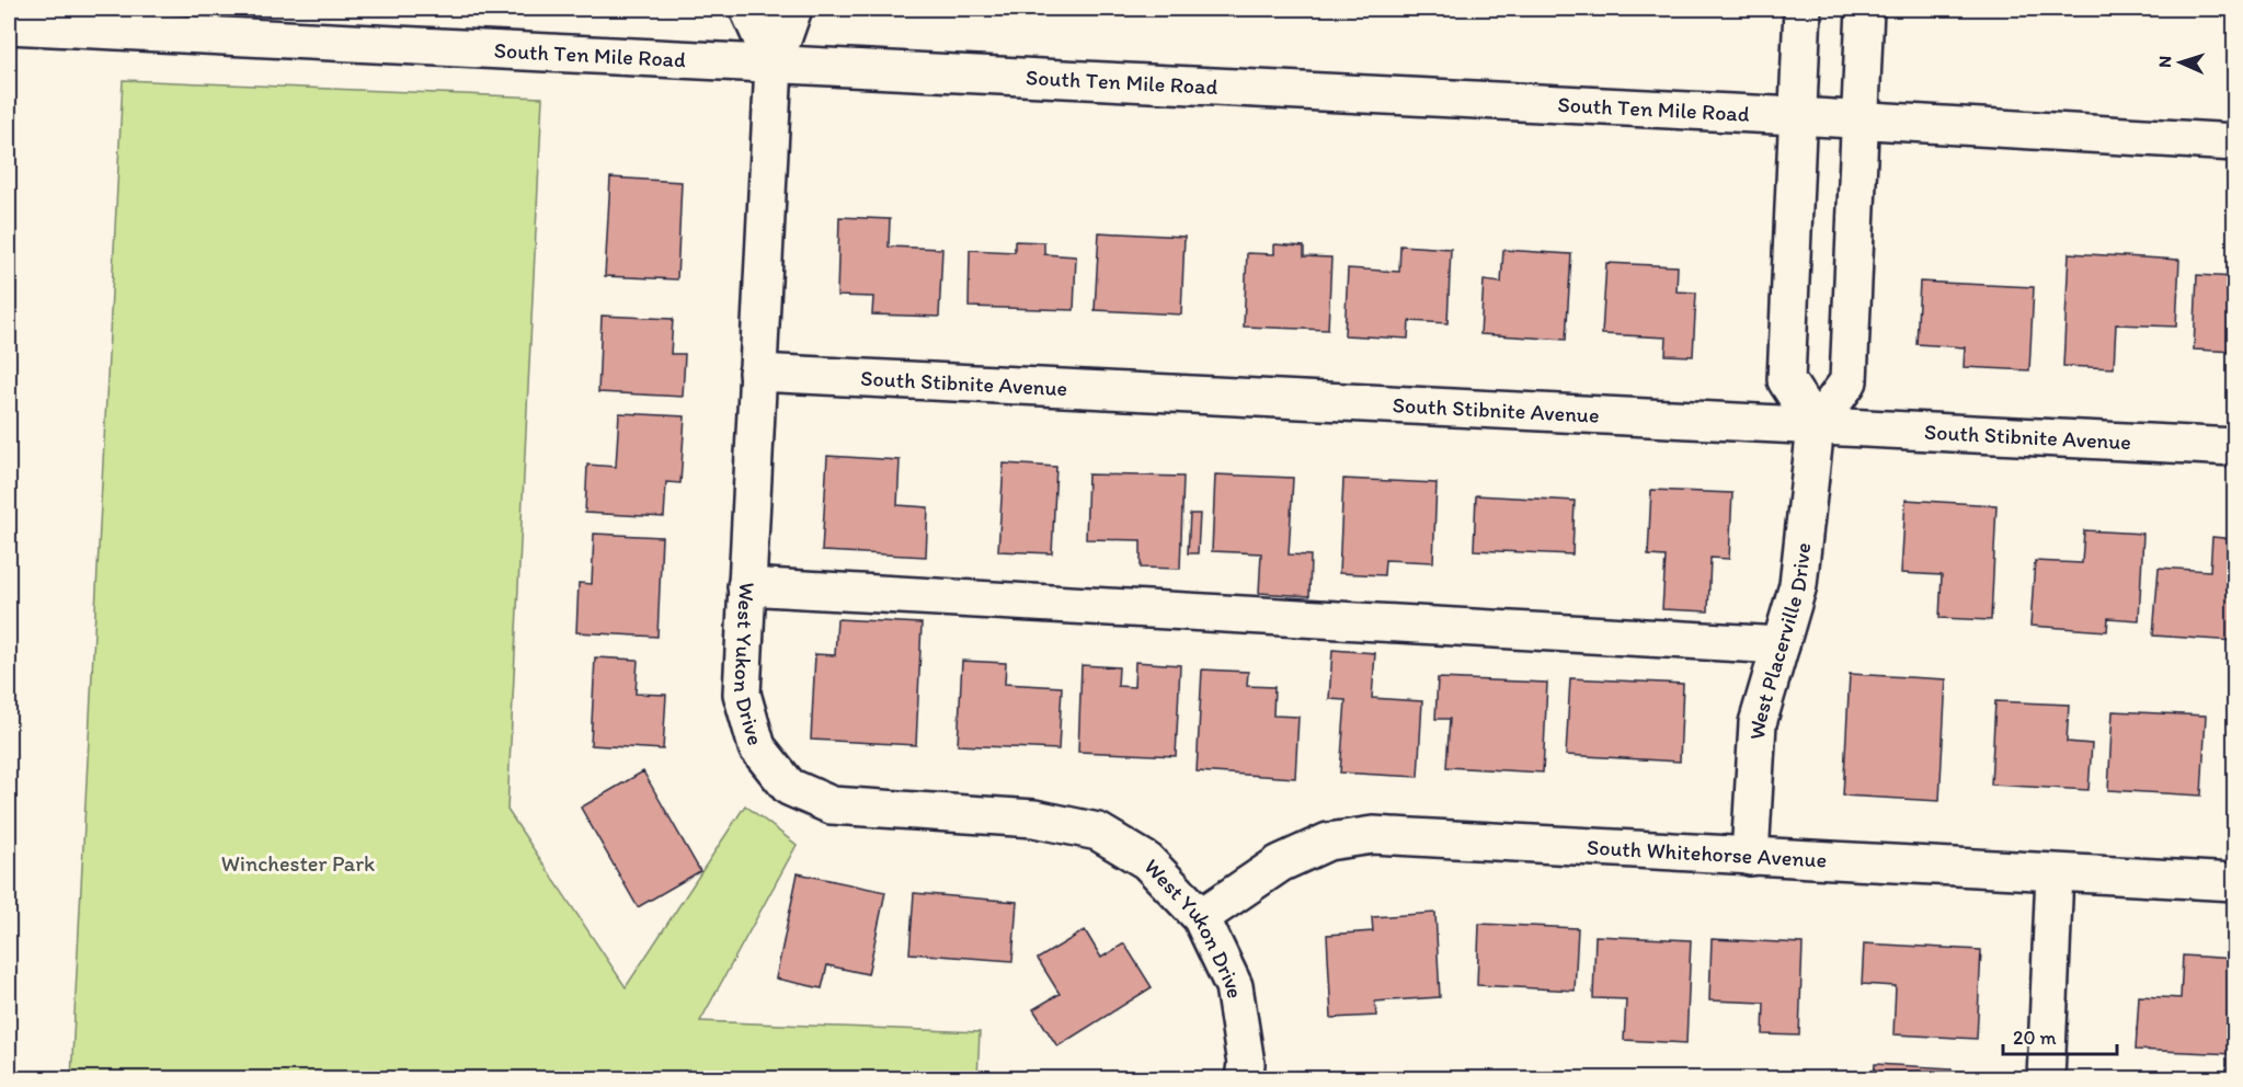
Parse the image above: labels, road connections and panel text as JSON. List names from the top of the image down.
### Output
{
  "streets": {
    "street": [
      "South Ten Mile Road",
      "South Stibnite Avenue",
      "West Placerville Drive",
      "West Yukon Drive",
      "South Whitehorse Avenue"
    ]
  },
  "crossings": [
    ["South Ten Mile Road", "West Placerville Drive"],
    ["South Ten Mile Road", "West Yukon Drive"],
    ["South Stibnite Avenue", "West Placerville Drive"],
    ["South Stibnite Avenue", "West Yukon Drive"],
    ["West Placerville Drive", "South Whitehorse Avenue"],
    ["West Yukon Drive", "South Whitehorse Avenue"]
  ],
  "parks": ["Winchester Park"],
  "scale_bar": "20 m",
  "north": "left"
}
